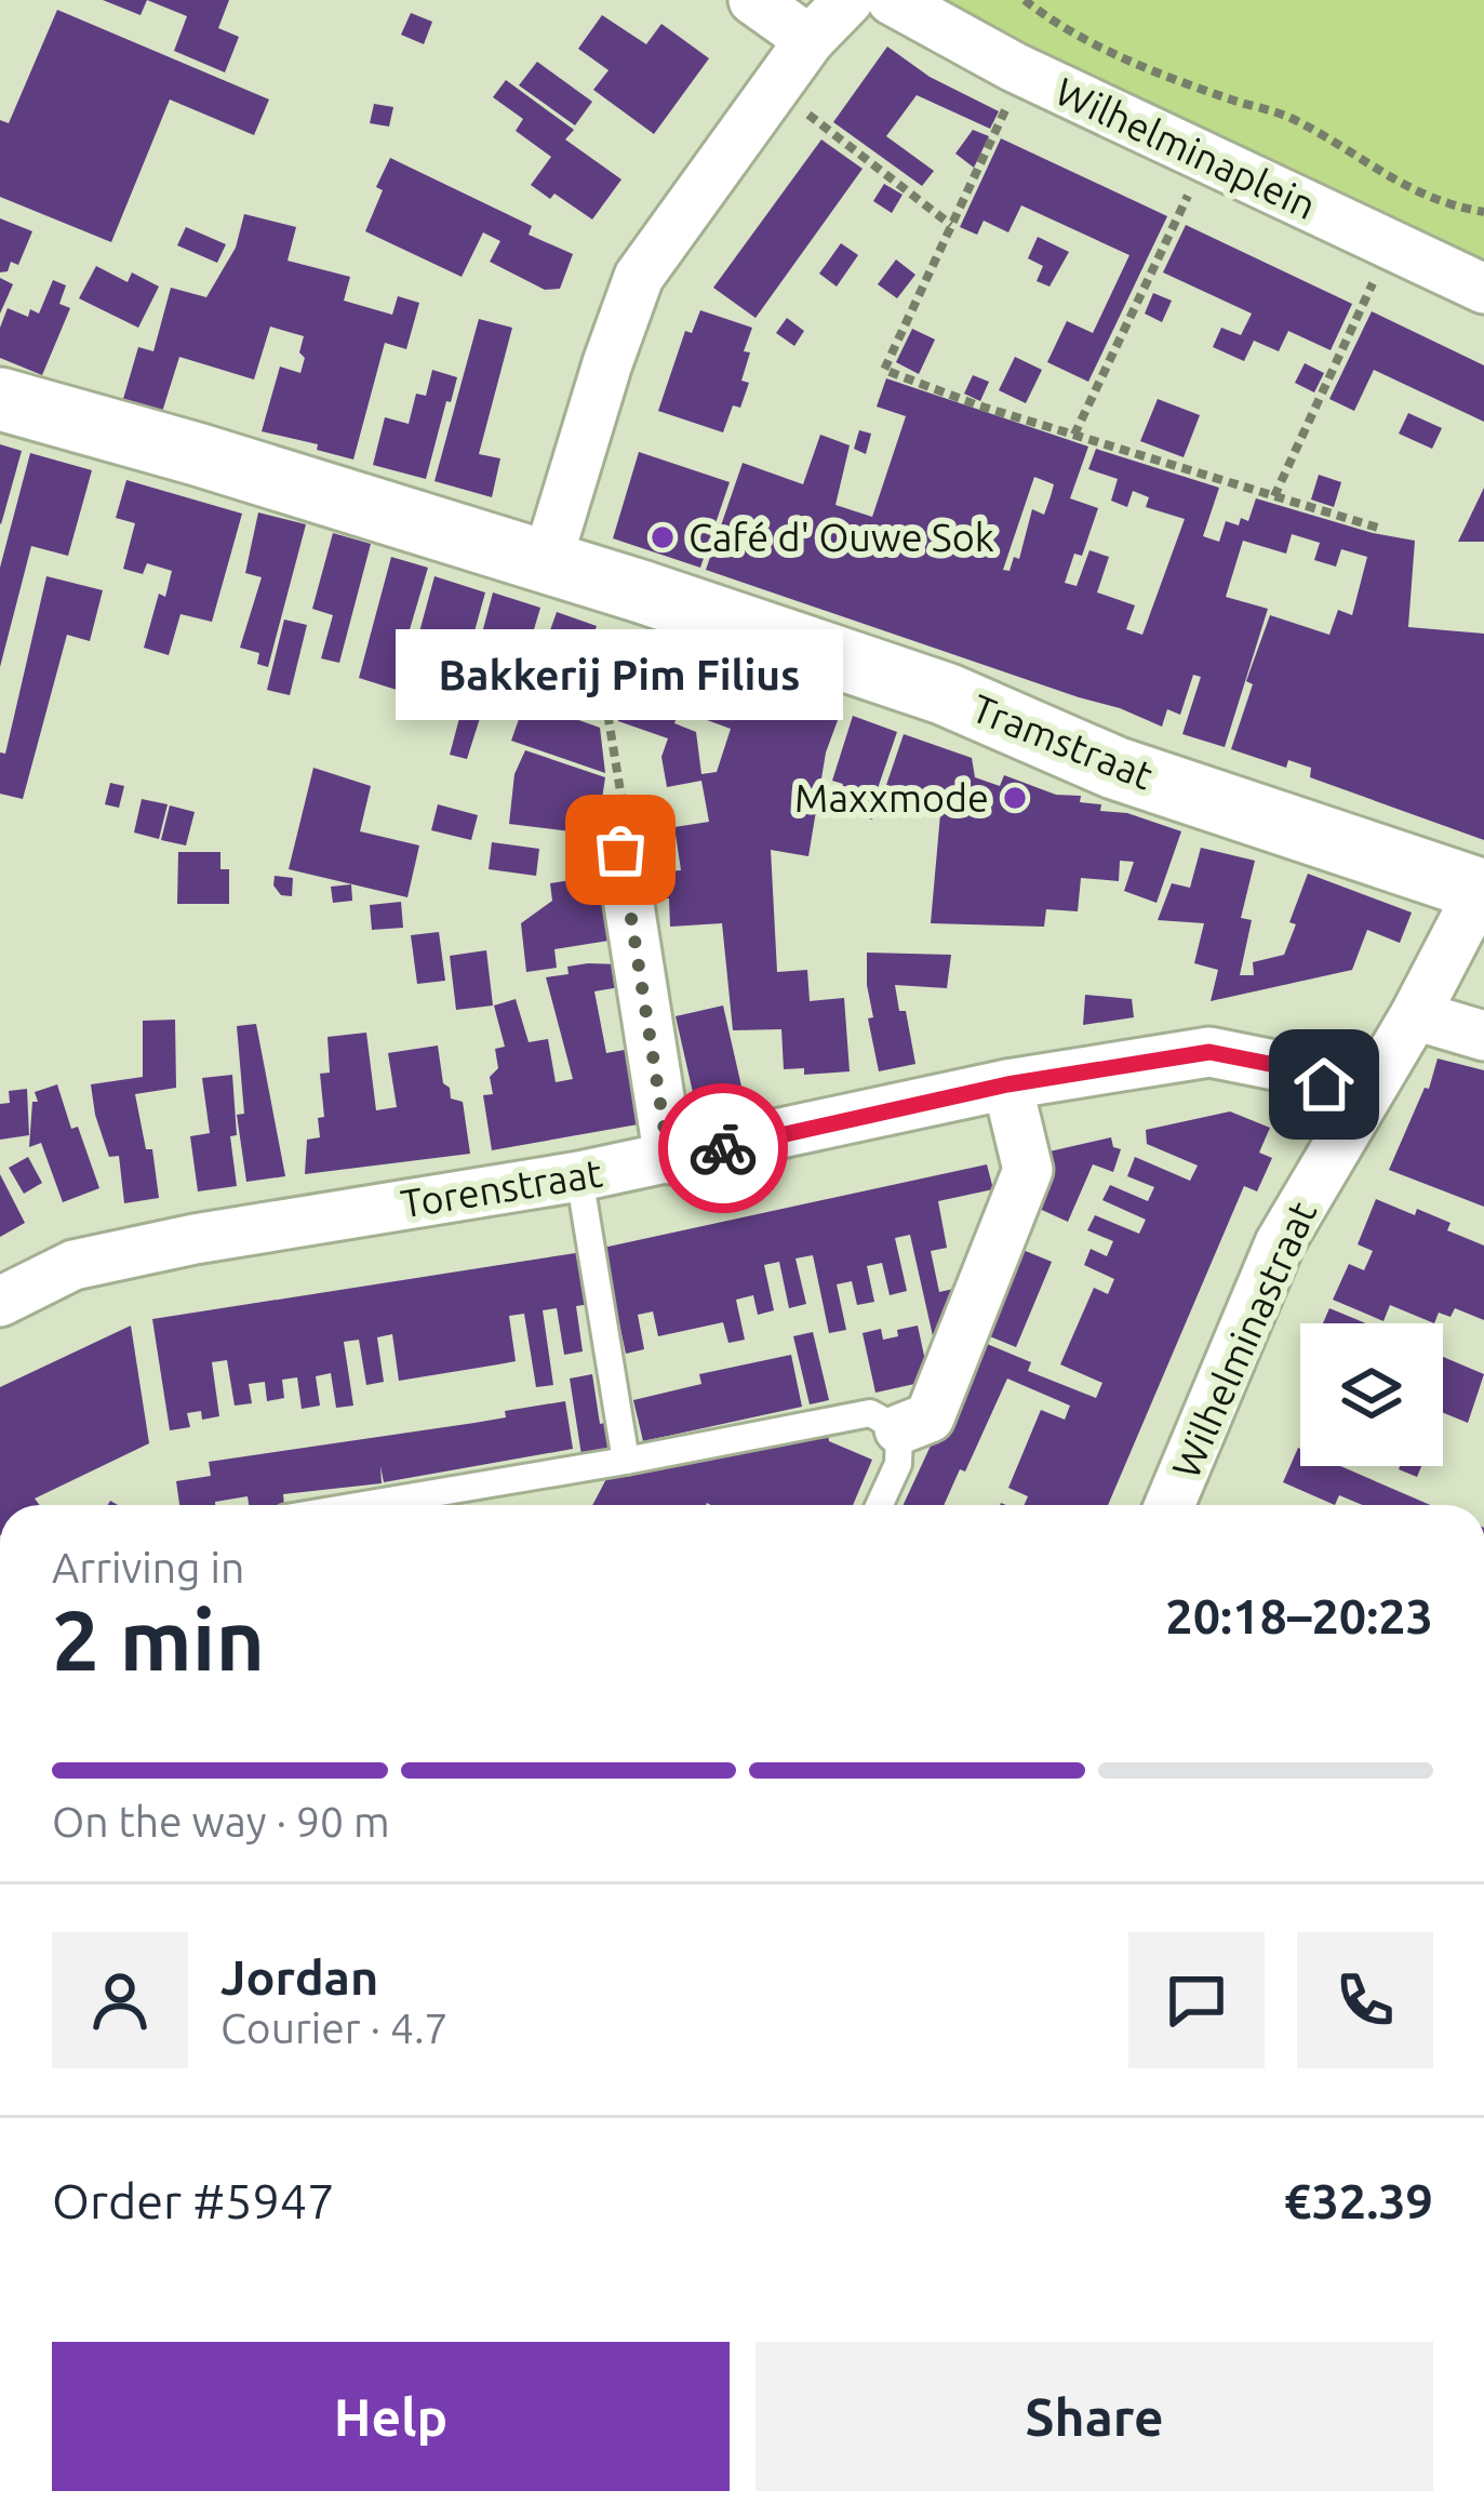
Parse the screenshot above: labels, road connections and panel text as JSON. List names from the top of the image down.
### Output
{
  "streets": {
    "street": [
      "Wilhelminaplein",
      "Tramstraat",
      "Torenstraat",
      "Wilhelminastraat"
    ]
  },
  "crossings": [
    ["Tramstraat", "Wilhelminastraat"],
    ["Torenstraat", "Wilhelminastraat"]
  ],
  "places": ["Café d' Ouwe Sok", "Maxxmode", "Bakkerij Pim Filius"],
  "page": {
    "bubble": "Bakkerij Pim Filius",
    "heading": ["2 min", "Arriving in", "20:18–20:23"],
    "panel": [
      "Jordan",
      "Courier · 4.7",
      "Order #5947",
      "€32.39"
    ],
    "bar": "On the way · 90 m",
    "buttons": ["Help", "Share"]
  }
}
